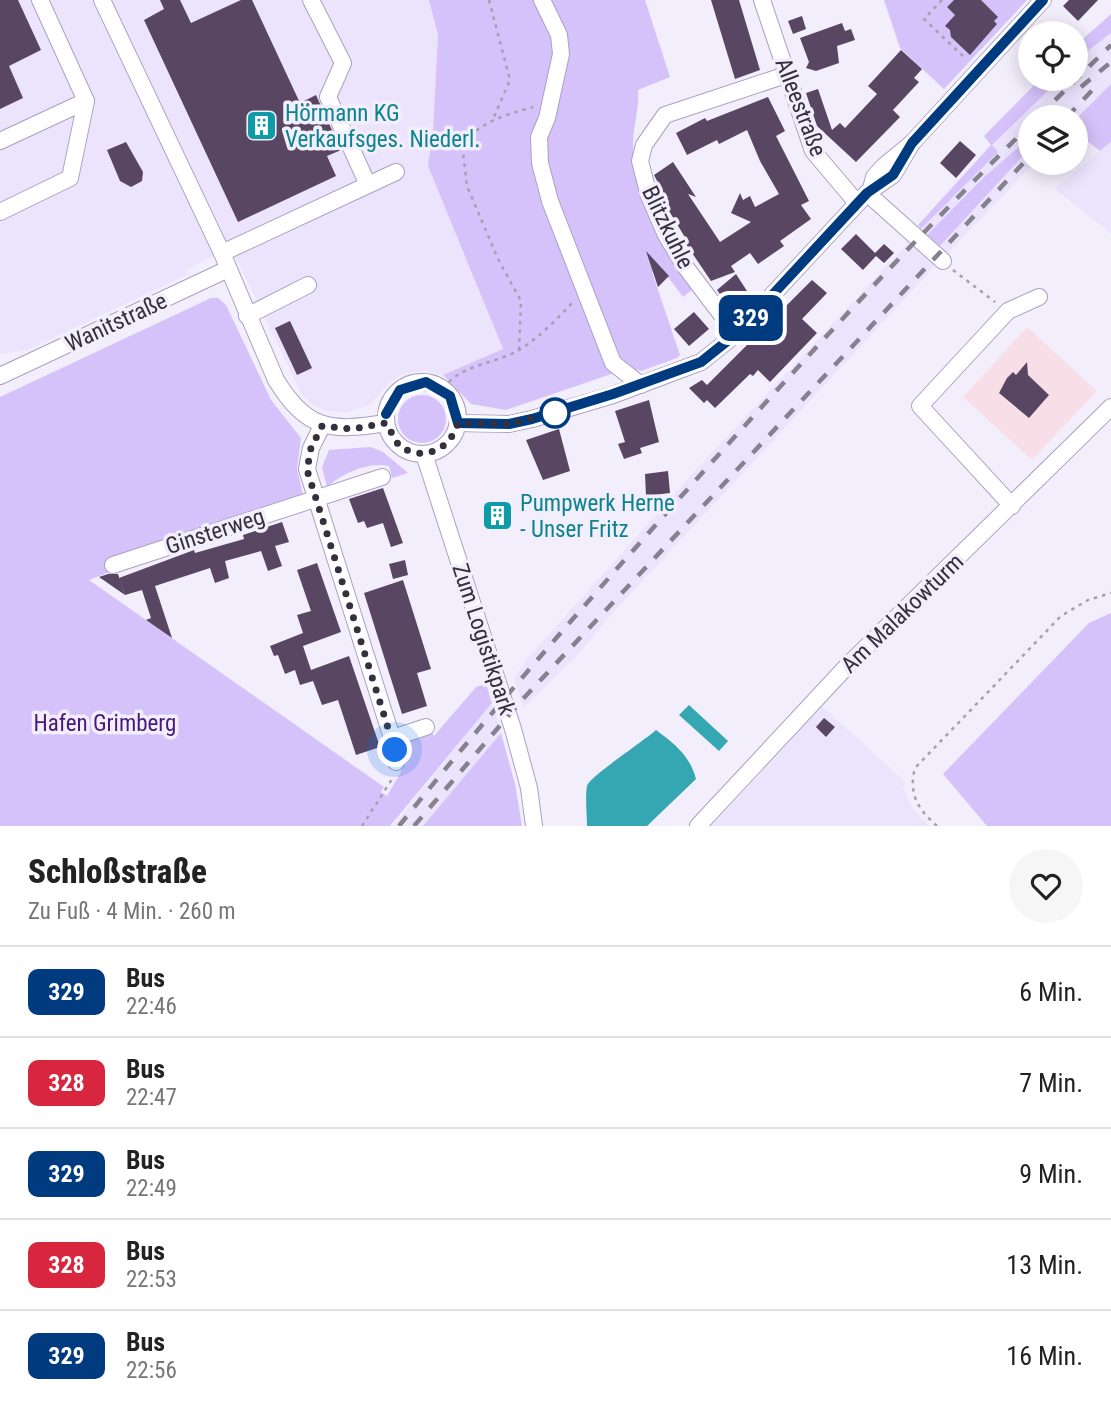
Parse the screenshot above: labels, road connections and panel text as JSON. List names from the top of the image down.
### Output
{
  "streets": {
    "street": [
      "Alleestraße",
      "Blitzkuhle",
      "Wanitstraße",
      "Ginsterweg",
      "Am Malakowturm",
      "Zum Logistikpark"
    ]
  },
  "crossings": [
    ["Alleestraße", "Blitzkuhle"]
  ],
  "parks": ["Hafen Grimberg"],
  "places": {
    "building": ["Hörmann KG Verkaufsges. Niederl.", "Pumpwerk Herne - Unser Fritz"]
  },
  "lines": ["bus line 329"],
  "page": {
    "on_map": "329",
    "heading": ["Schloßstraße", "Zu Fuß · 4 Min. · 260 m"],
    "list": [
      {
        "mark": "329",
        "name": "Bus",
        "note": "22:46",
        "value": "6 Min."
      },
      {
        "mark": "328",
        "name": "Bus",
        "note": "22:47",
        "value": "7 Min."
      },
      {
        "mark": "329",
        "name": "Bus",
        "note": "22:49",
        "value": "9 Min."
      },
      {
        "mark": "328",
        "name": "Bus",
        "note": "22:53",
        "value": "13 Min."
      },
      {
        "mark": "329",
        "name": "Bus",
        "note": "22:56",
        "value": "16 Min."
      }
    ]
  }
}
